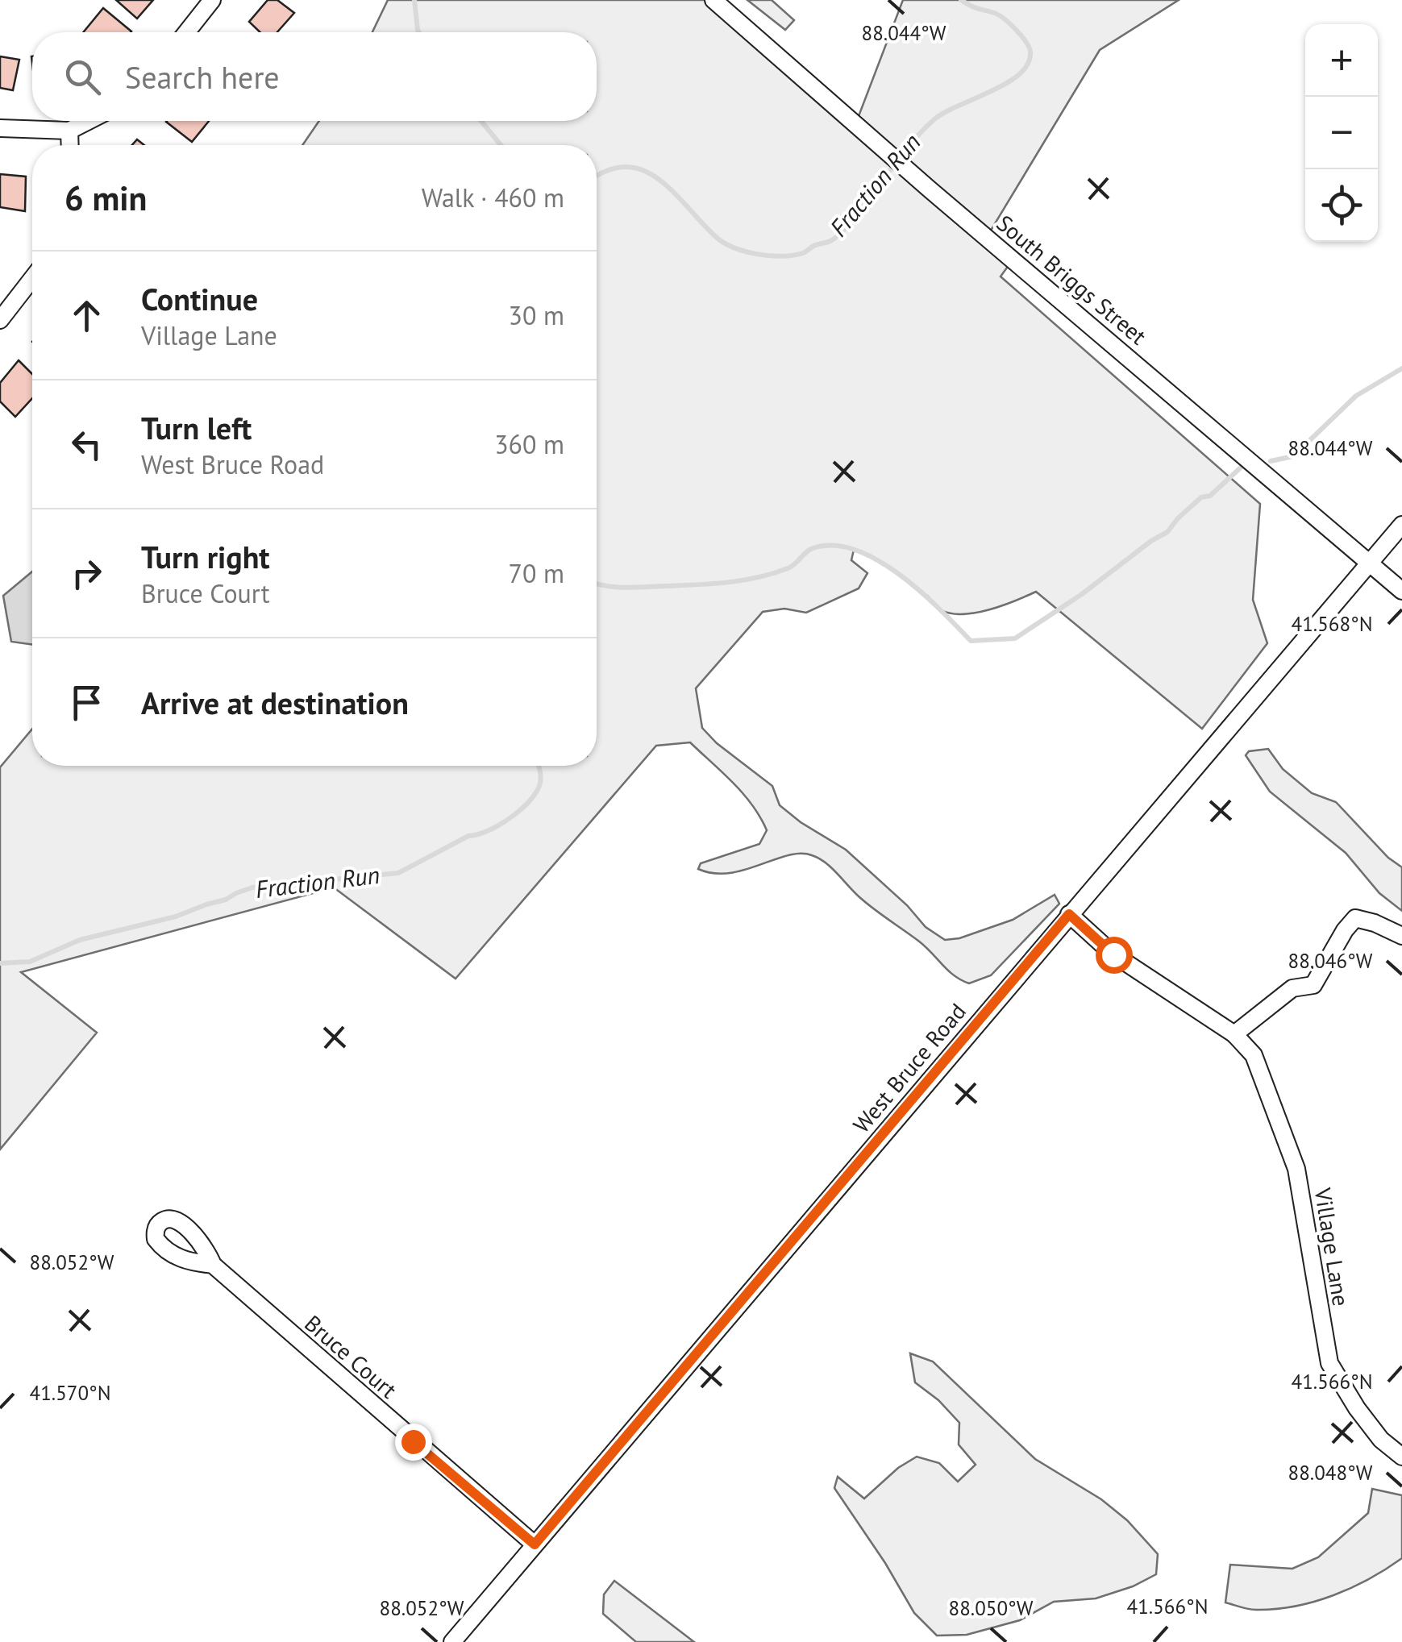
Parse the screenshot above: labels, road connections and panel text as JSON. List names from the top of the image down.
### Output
{
  "streets": {
    "street": [
      "South Briggs Street",
      "West Bruce Road",
      "Village Lane",
      "Bruce Court"
    ]
  },
  "crossings": [
    ["South Briggs Street", "West Bruce Road"],
    ["West Bruce Road", "Village Lane"],
    ["West Bruce Road", "Bruce Court"]
  ],
  "water": ["Fraction Run"],
  "page": {
    "map_buttons": ["+", "−"],
    "search": "Search here",
    "heading": ["6 min", "Walk · 460 m"],
    "list": [
      ["Continue", "Village Lane", "30 m"],
      ["Turn left", "West Bruce Road", "360 m"],
      ["Turn right", "Bruce Court", "70 m"],
      "Arrive at destination"
    ]
  },
  "coordinates": [
    "88.044°W",
    "41.568°N",
    "88.046°W",
    "88.052°W",
    "41.566°N",
    "41.570°N",
    "88.048°W",
    "88.050°W"
  ]
}
